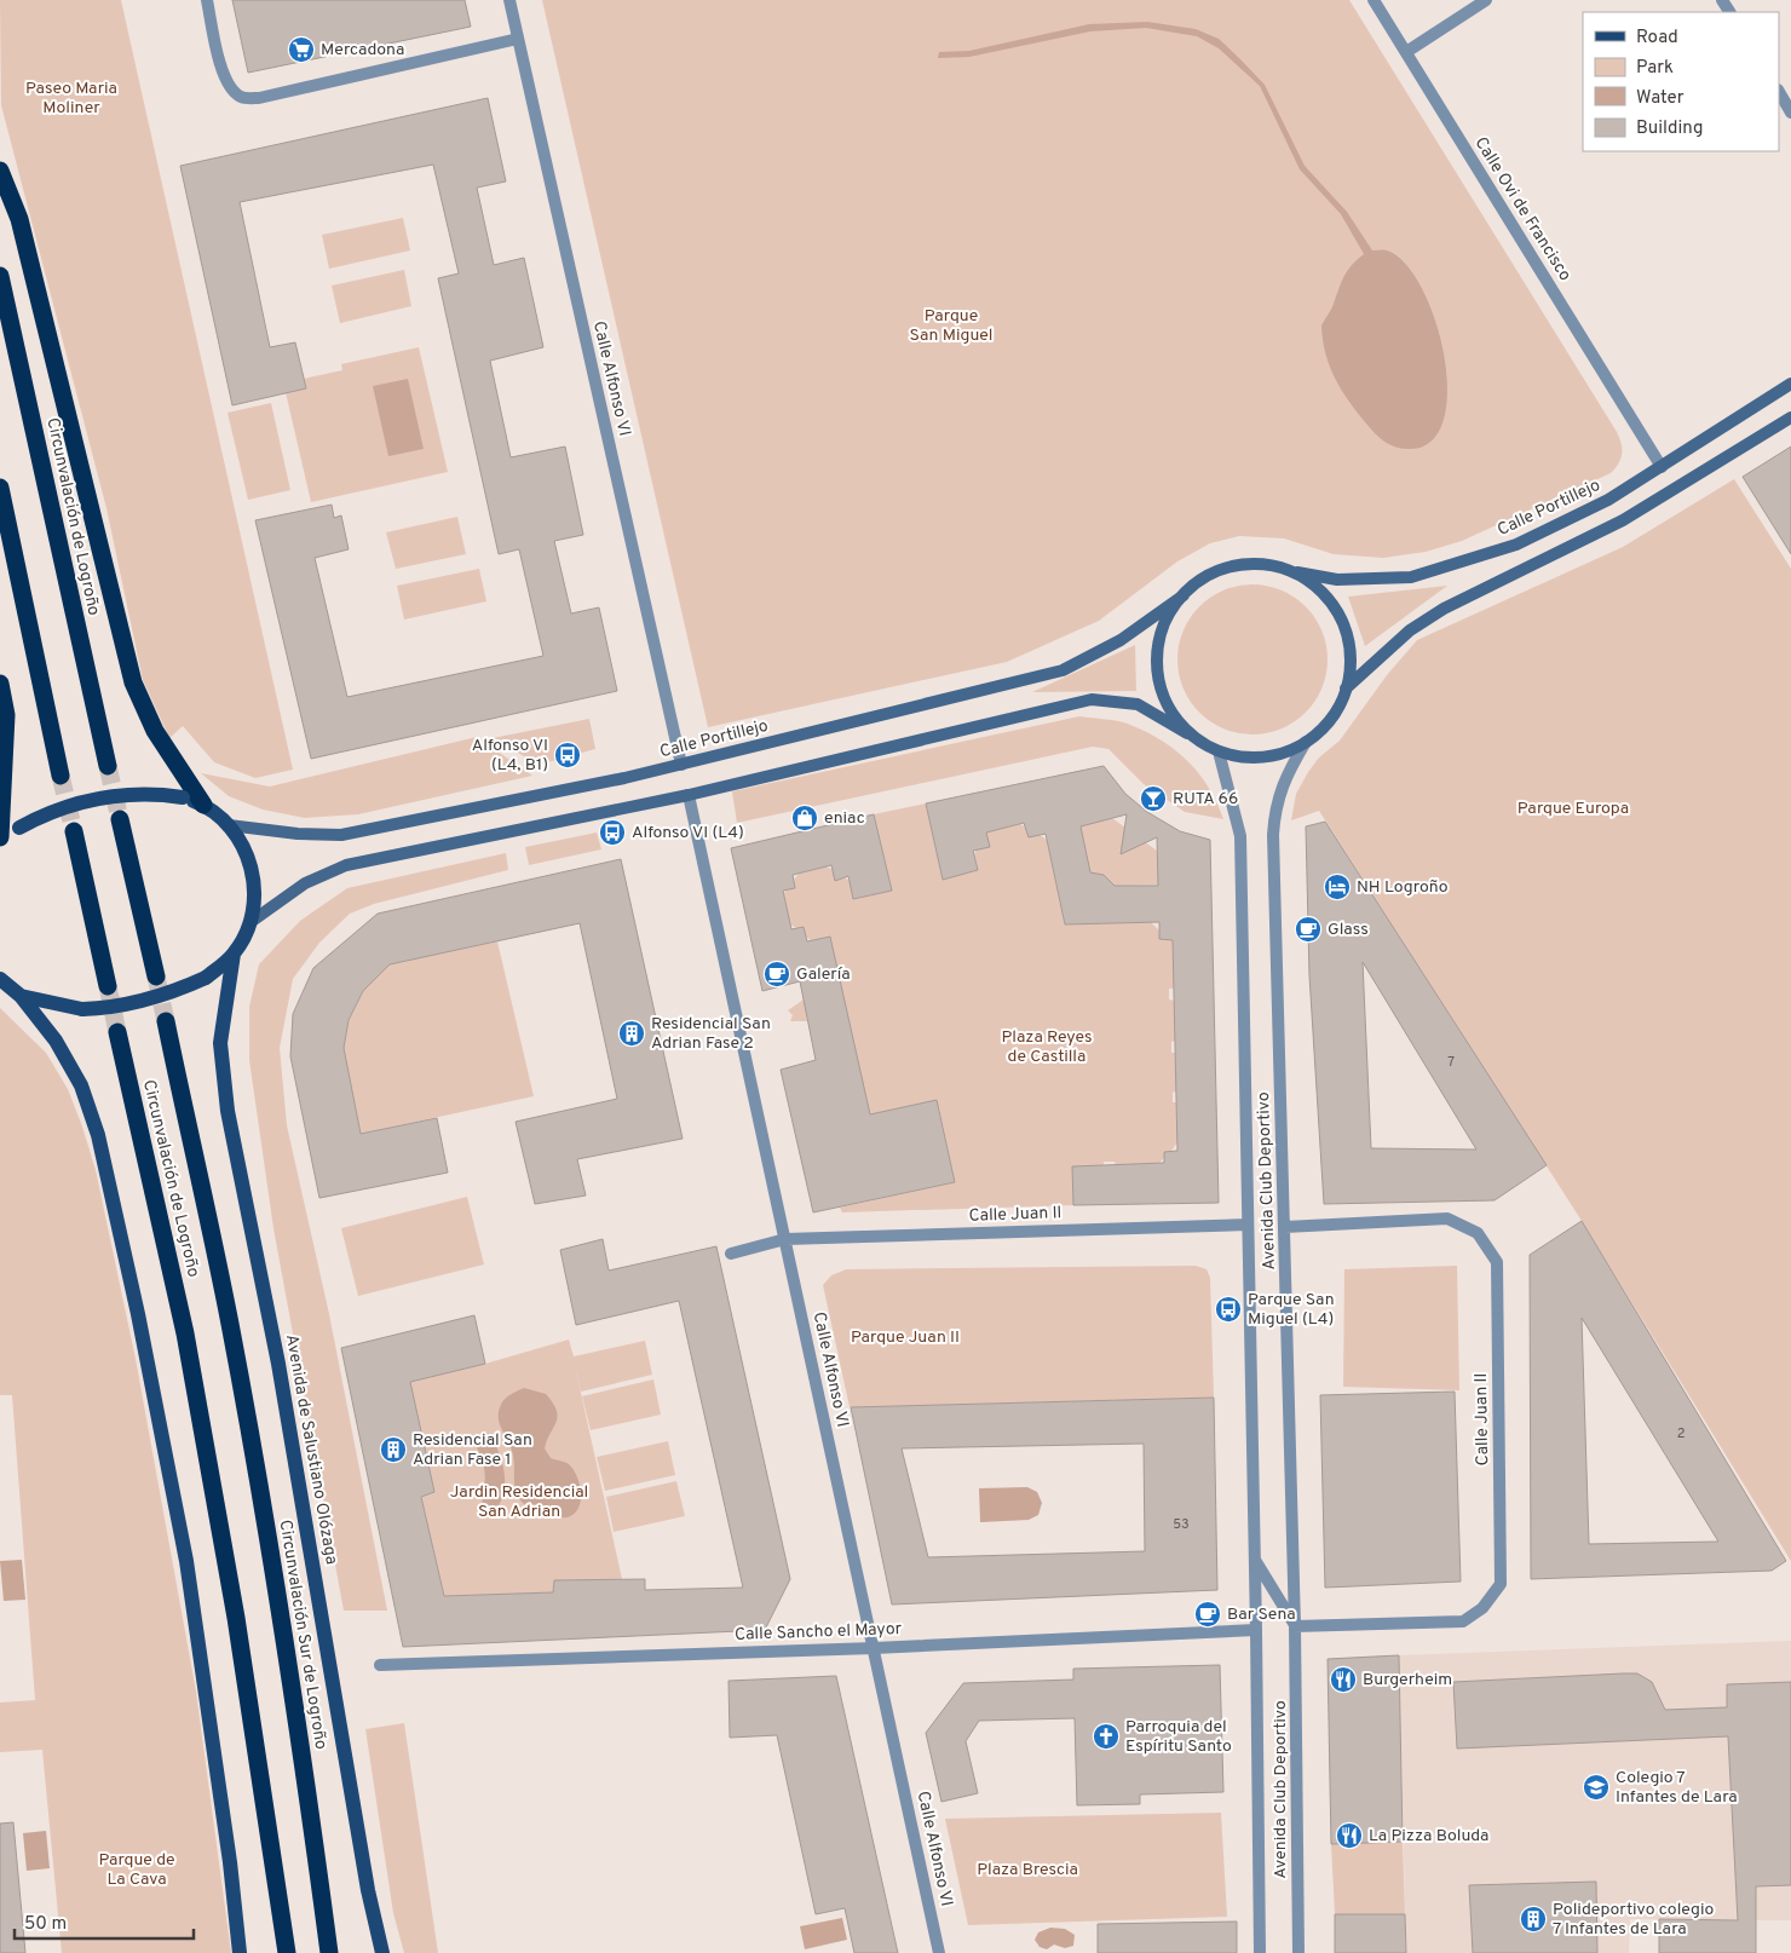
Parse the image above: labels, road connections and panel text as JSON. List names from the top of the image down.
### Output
{
  "streets": {
    "highway": ["Circunvalación de Logroño", "Circunvalación Sur de Logroño"],
    "main road": ["Calle Portillejo", "Avenida de Salustiano Olózaga"],
    "street": [
      "Calle Ovi de Francisco",
      "Calle Alfonso VI",
      "Avenida Club Deportivo",
      "Calle Juan II",
      "Calle Sancho el Mayor"
    ]
  },
  "crossings": [
    ["Calle Ovi de Francisco", "Calle Portillejo"],
    ["Calle Alfonso VI", "Calle Portillejo"],
    ["Calle Alfonso VI", "Calle Juan II"],
    ["Calle Alfonso VI", "Calle Sancho el Mayor"],
    ["Calle Portillejo", "Avenida Club Deportivo"],
    ["Circunvalación de Logroño", "Circunvalación Sur de Logroño"],
    ["Avenida Club Deportivo", "Calle Juan II"],
    ["Avenida Club Deportivo", "Calle Sancho el Mayor"]
  ],
  "parks": [
    "Paseo Maria Moliner",
    "Parque San Miguel",
    "Parque Europa",
    "Plaza Reyes de Castilla",
    "Parque Juan II",
    "Jardin Residencial San Adrian",
    "Parque de La Cava",
    "Plaza Brescia"
  ],
  "places": {
    "supermarket": ["Mercadona"],
    "bus stop": ["Alfonso VI (L4, B1)", "Alfonso VI (L4)", "Parque San Miguel (L4)"],
    "bar": ["RUTA 66"],
    "shop": ["eniac"],
    "hotel": ["NH Logroño"],
    "cafe": ["Glass", "Galería", "Bar Sena"],
    "building": ["Residencial San Adrian Fase 2", "Residencial San Adrian Fase 1", "Polideportivo colegio 7 Infantes de Lara"],
    "restaurant": ["Burgerheim", "La Pizza Boluda"],
    "church": ["Parroquia del Espíritu Santo"],
    "school or university": ["Colegio 7 Infantes de Lara"]
  },
  "house_numbers": ["7", "2", "53"],
  "legend": [
    "Road",
    "Park",
    "Water",
    "Building"
  ],
  "scale_bar": "50 m"
}
